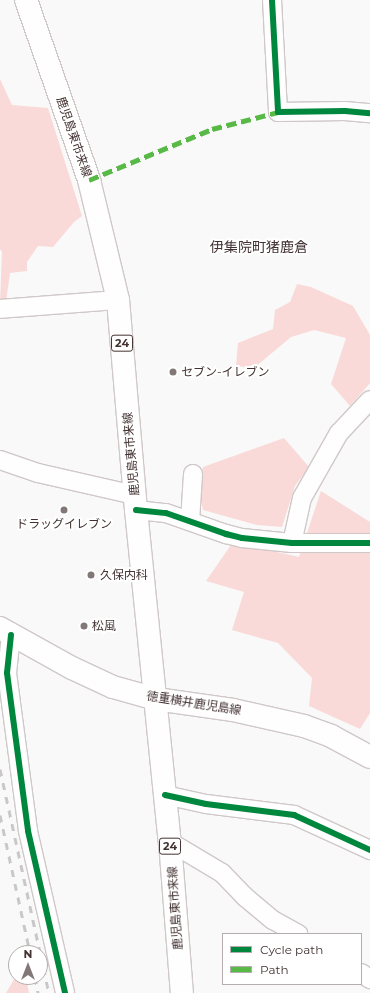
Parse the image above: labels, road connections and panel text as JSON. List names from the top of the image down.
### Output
{
  "streets": {
    "main road": ["鹿児島東市来線", "24", "徳重横井鹿児島線"]
  },
  "crossings": [
    ["鹿児島東市来線", "徳重横井鹿児島線"]
  ],
  "districts": ["伊集院町猪鹿倉"],
  "places": [
    "セブン-イレブン",
    "ドラッグイレブン",
    "久保内科",
    "松風"
  ],
  "legend": ["Cycle path", "Path"],
  "north": "top"
}
